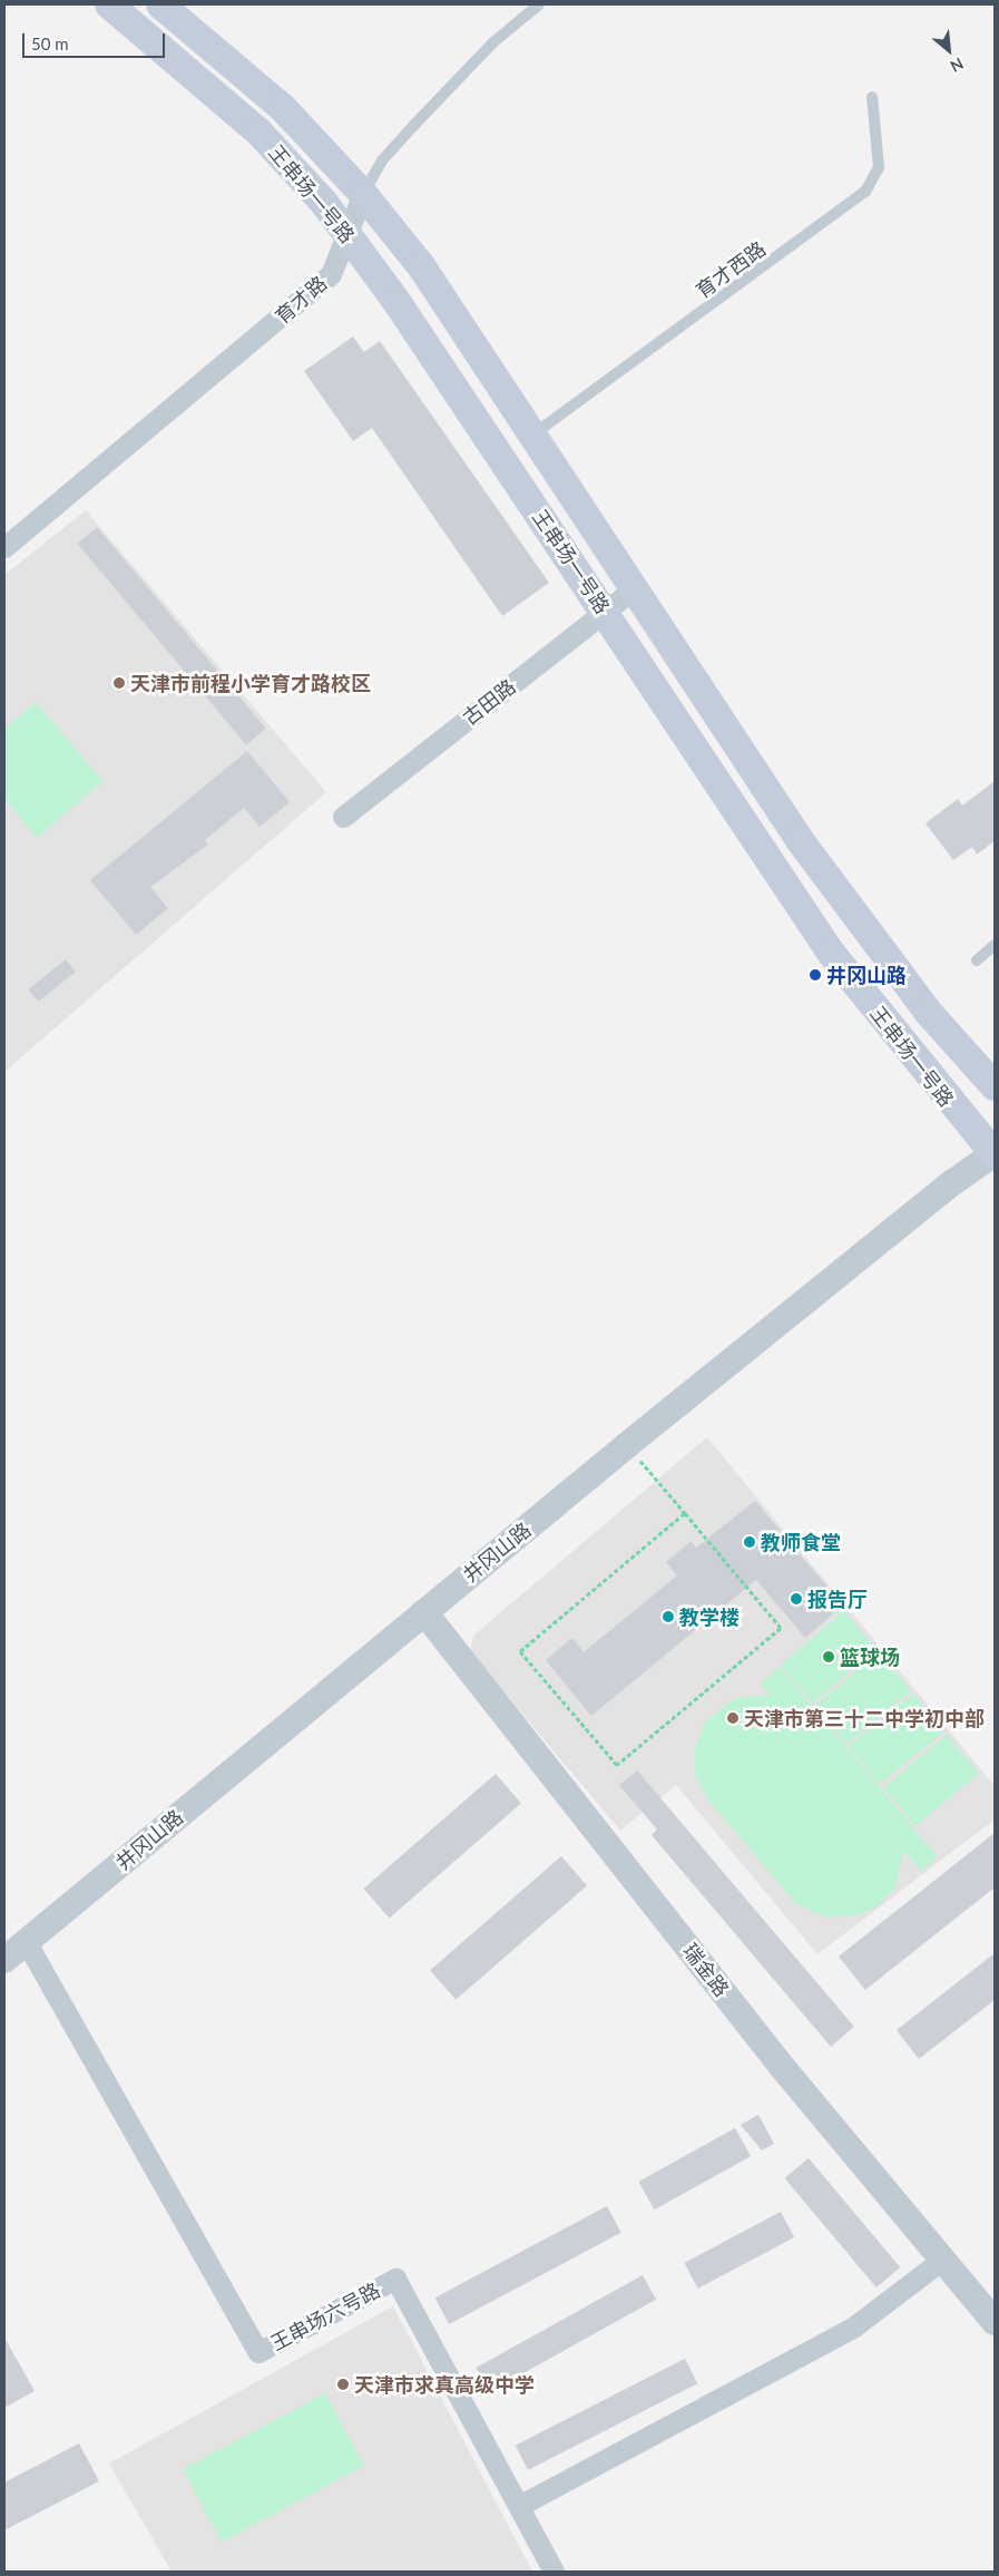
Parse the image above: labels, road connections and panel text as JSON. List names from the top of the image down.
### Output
{
  "streets": {
    "main road": ["王串场一号路"],
    "street": [
      "育才路",
      "古田路",
      "井冈山路",
      "瑞金路",
      "王串场六号路"
    ],
    "lane": ["育才西路"]
  },
  "crossings": [
    ["王串场一号路", "育才西路"],
    ["王串场一号路", "育才路"],
    ["王串场一号路", "古田路"],
    ["王串场一号路", "井冈山路"],
    ["井冈山路", "瑞金路"],
    ["井冈山路", "王串场六号路"]
  ],
  "places": [
    "天津市前程小学育才路校区",
    "井冈山路",
    "教师食堂",
    "报告厅",
    "教学楼",
    "篮球场",
    "天津市第三十二中学初中部",
    "天津市求真高级中学"
  ],
  "scale_bar": "50 m",
  "north": "bottom right"
}
